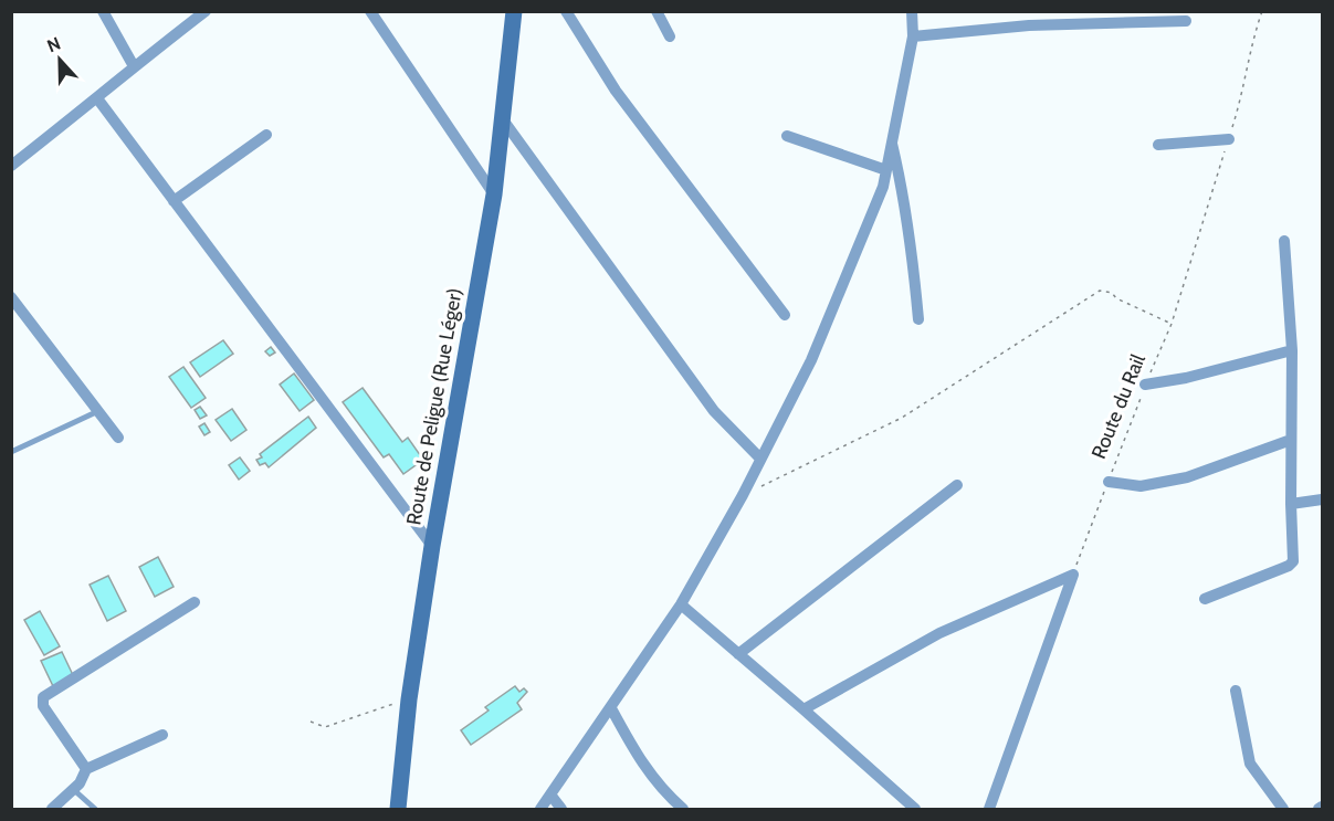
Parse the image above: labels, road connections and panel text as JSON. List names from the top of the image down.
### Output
{
  "streets": {
    "street": ["Route de Peligue (Rue Léger)"],
    "path": ["Route du Rail"]
  },
  "north": "top"
}
